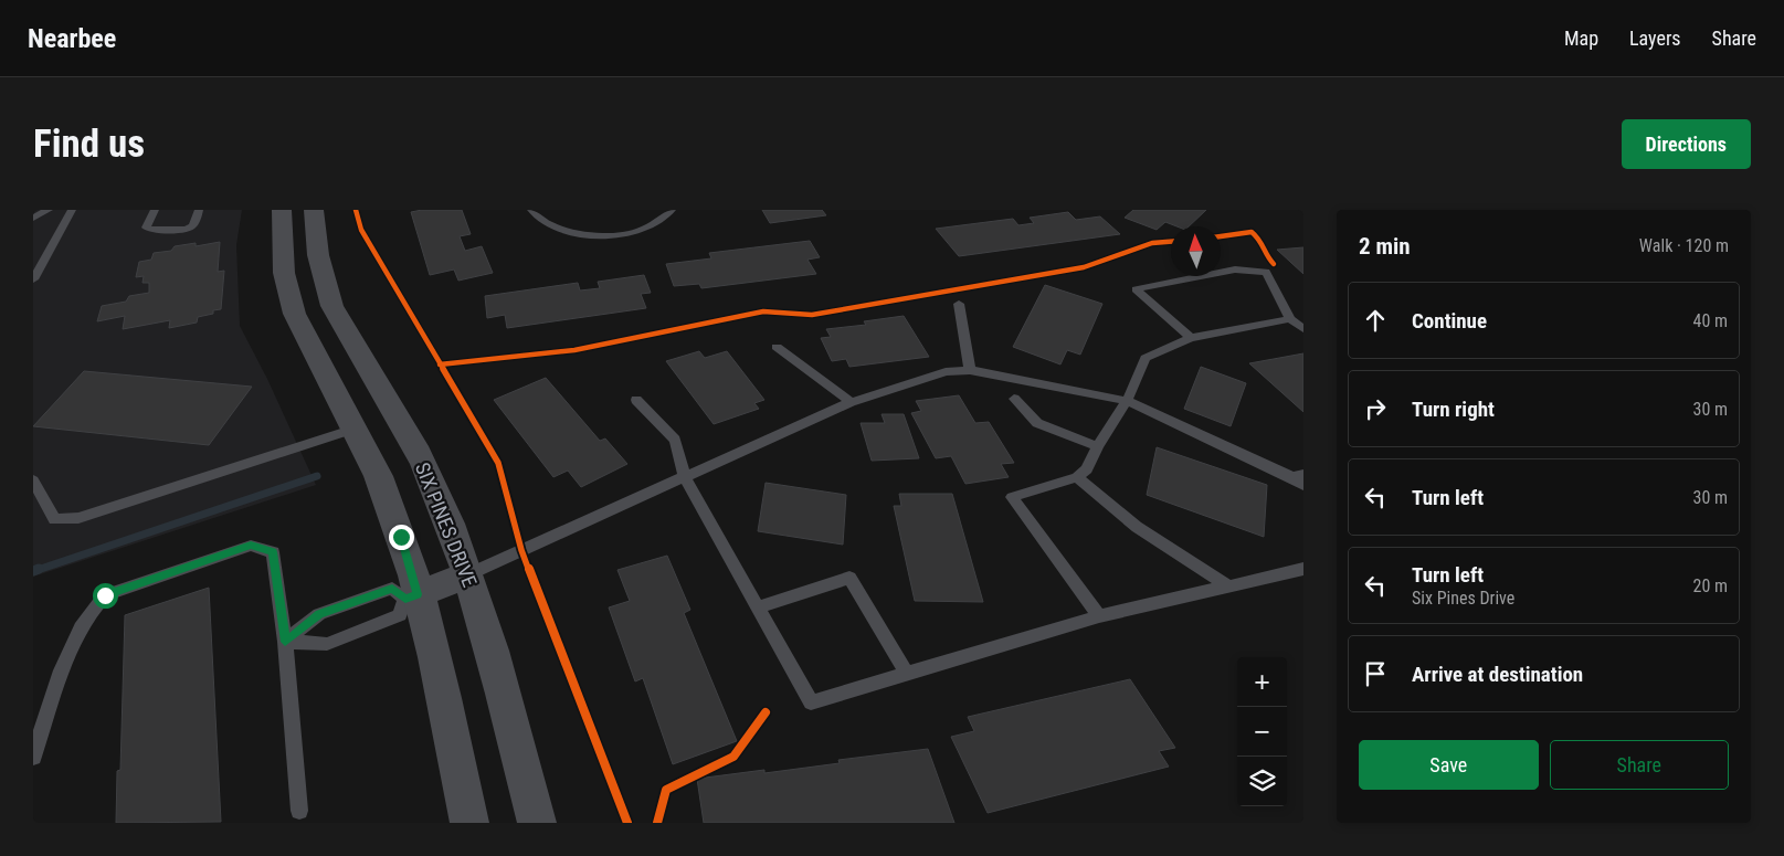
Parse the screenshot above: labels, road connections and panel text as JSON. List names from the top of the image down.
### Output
{
  "streets": {
    "street": ["SIX PINES DRIVE"]
  },
  "north": "top",
  "page": {
    "header": "Nearbee",
    "nav": ["Map", "Layers", "Share"],
    "buttons": [
      "Directions",
      ["Save", "Share"]
    ],
    "title": "Find us",
    "heading": ["2 min", "Walk · 120 m"],
    "list": [
      ["Continue", "40 m"],
      ["Turn right", "30 m"],
      ["Turn left", "30 m"],
      ["Turn left", "Six Pines Drive", "20 m"],
      "Arrive at destination"
    ],
    "map_buttons": ["+", "−"]
  }
}
